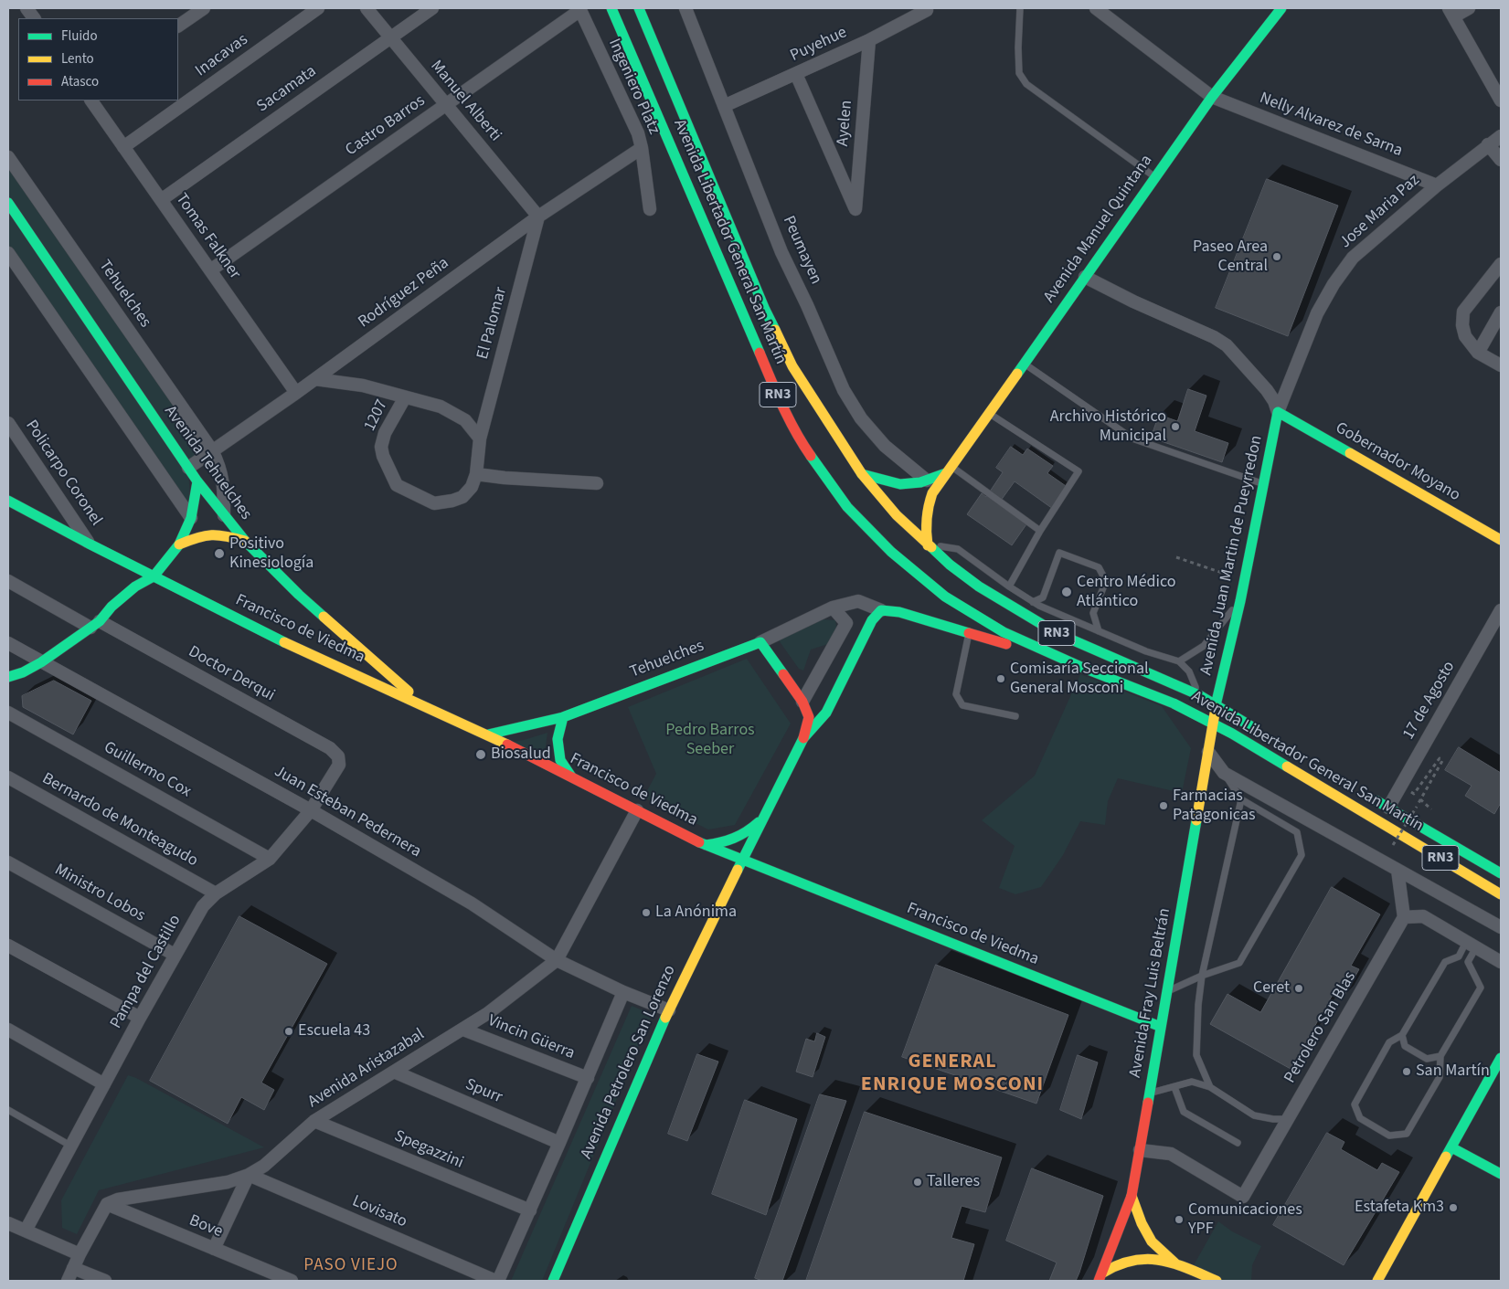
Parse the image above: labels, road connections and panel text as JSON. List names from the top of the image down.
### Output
{
  "streets": {
    "main road": [
      "Avenida Manuel Quintana",
      "Avenida Libertador General San Martín",
      "Tehuelches",
      "RN3",
      "Gobernador Moyano",
      "Avenida Tehuelches",
      "Avenida Juan Martin de Pueyrredon",
      "Francisco de Viedma",
      "Avenida Fray Luis Beltrán",
      "Avenida Petrolero San Lorenzo"
    ],
    "street": [
      "Puyehue",
      "Inacavas",
      "Ingeniero Platz",
      "Sacamata",
      "Manuel Alberti",
      "Ayelen",
      "Nelly Alvarez de Sarna",
      "Castro Barros",
      "Jose Maria Paz",
      "Tomas Falkner",
      "Peumayen",
      "Rodríguez Peña",
      "El Palomar",
      "1207",
      "Policarpo Coronel",
      "Doctor Derqui",
      "17 de Agosto",
      "Guillermo Cox",
      "Juan Esteban Pedernera",
      "Bernardo de Monteagudo",
      "Ministro Lobos",
      "Pampa del Castillo",
      "Petrolero San Blas",
      "Vincin Güerra",
      "Avenida Aristazabal",
      "Spurr",
      "Spegazzini",
      "Lovisato",
      "Bove"
    ]
  },
  "crossings": [
    ["Puyehue", "Ayelen"],
    ["Puyehue", "Peumayen"],
    ["Inacavas", "Tomas Falkner"],
    ["Ingeniero Platz", "Castro Barros"],
    ["Ingeniero Platz", "Rodríguez Peña"],
    ["Sacamata", "Manuel Alberti"],
    ["Sacamata", "Tomas Falkner"],
    ["Manuel Alberti", "Castro Barros"],
    ["Manuel Alberti", "Rodríguez Peña"],
    ["Manuel Alberti", "El Palomar"],
    ["Nelly Alvarez de Sarna", "Jose Maria Paz"],
    ["Nelly Alvarez de Sarna", "Avenida Manuel Quintana"],
    ["Castro Barros", "Tomas Falkner"],
    ["Jose Maria Paz", "Gobernador Moyano"],
    ["Jose Maria Paz", "Avenida Juan Martin de Pueyrredon"],
    ["Avenida Manuel Quintana", "Avenida Libertador General San Martín"],
    ["Tomas Falkner", "Rodríguez Peña"],
    ["Avenida Libertador General San Martín", "Avenida Juan Martin de Pueyrredon"],
    ["Avenida Libertador General San Martín", "17 de Agosto"],
    ["Avenida Libertador General San Martín", "Avenida Fray Luis Beltrán"],
    ["Rodríguez Peña", "Tehuelches"],
    ["Rodríguez Peña", "El Palomar"],
    ["Rodríguez Peña", "1207"],
    ["Rodríguez Peña", "Avenida Tehuelches"],
    ["Tehuelches", "Avenida Tehuelches"],
    ["Tehuelches", "Francisco de Viedma"],
    ["El Palomar", "1207"],
    ["Gobernador Moyano", "Avenida Juan Martin de Pueyrredon"],
    ["Avenida Tehuelches", "Francisco de Viedma"],
    ["Policarpo Coronel", "Francisco de Viedma"],
    ["Avenida Juan Martin de Pueyrredon", "Avenida Fray Luis Beltrán"],
    ["Francisco de Viedma", "Avenida Fray Luis Beltrán"],
    ["Francisco de Viedma", "Avenida Petrolero San Lorenzo"],
    ["Francisco de Viedma", "Avenida Aristazabal"],
    ["Doctor Derqui", "Pampa del Castillo"],
    ["Guillermo Cox", "Pampa del Castillo"],
    ["Juan Esteban Pedernera", "Pampa del Castillo"],
    ["Juan Esteban Pedernera", "Avenida Petrolero San Lorenzo"],
    ["Juan Esteban Pedernera", "Avenida Aristazabal"],
    ["Bernardo de Monteagudo", "Pampa del Castillo"],
    ["Ministro Lobos", "Pampa del Castillo"],
    ["Avenida Fray Luis Beltrán", "Petrolero San Blas"],
    ["Vincin Güerra", "Avenida Petrolero San Lorenzo"],
    ["Vincin Güerra", "Avenida Aristazabal"],
    ["Avenida Petrolero San Lorenzo", "Spurr"],
    ["Avenida Petrolero San Lorenzo", "Spegazzini"],
    ["Avenida Petrolero San Lorenzo", "Lovisato"],
    ["Avenida Aristazabal", "Spurr"],
    ["Avenida Aristazabal", "Spegazzini"],
    ["Avenida Aristazabal", "Lovisato"],
    ["Avenida Aristazabal", "Bove"]
  ],
  "districts": ["GENERAL ENRIQUE MOSCONI", "PASO VIEJO"],
  "parks": ["Pedro Barros Seeber"],
  "places": [
    "Paseo Area Central",
    "Archivo Histórico Municipal",
    "Positivo Kinesiología",
    "Centro Médico Atlántico",
    "Comisaría Seccional General Mosconi",
    "Biosalud",
    "Farmacias Patagonicas",
    "La Anónima",
    "Ceret",
    "Escuela 43",
    "San Martín",
    "Talleres",
    "Estafeta Km3",
    "Comunicaciones YPF"
  ],
  "legend": ["Fluido", "Lento", "Atasco"]
}
